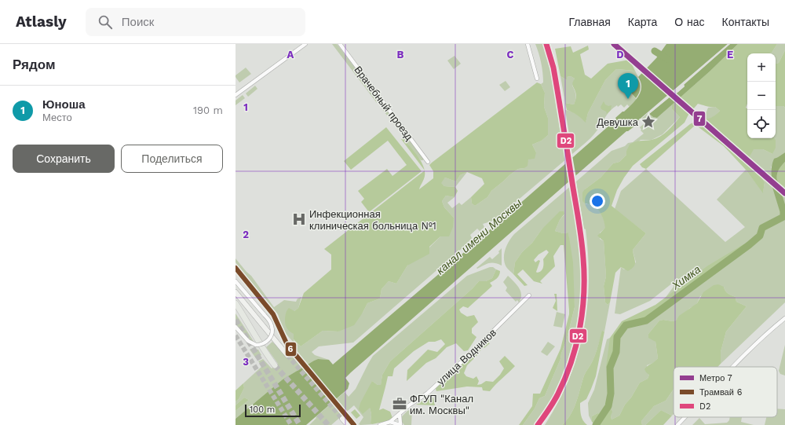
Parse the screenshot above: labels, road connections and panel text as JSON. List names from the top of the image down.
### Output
{
  "streets": {
    "street": ["Врачебный проезд", "улица Водников"]
  },
  "water": ["канал имени Москвы", "Химка"],
  "places": {
    "place": ["Девушка"],
    "hospital": ["Инфекционная клиническая больница №1"],
    "office": ["ФГУП \"Канал им. Москвы\""]
  },
  "lines": ["metro line 7", "transit line D2", "tram line 6"],
  "legend": ["Метро 7", "Трамвай 6", "D2"],
  "scale_bar": "100 m",
  "page": {
    "header": "Atlasly",
    "search": "Поиск",
    "nav": [
      "Главная",
      "Карта",
      "О нас",
      "Контакты"
    ],
    "heading": "Рядом",
    "map_buttons": ["+", "−"],
    "pins": "1",
    "list": [
      {
        "mark": "1",
        "name": "Юноша",
        "note": "Место",
        "value": "190 m"
      }
    ],
    "buttons": ["Сохранить", "Поделиться"],
    "scale": "100 m"
  },
  "grid": {
    "columns": [
      "A",
      "B",
      "C",
      "D",
      "E"
    ],
    "rows": ["1", "2", "3"]
  }
}
